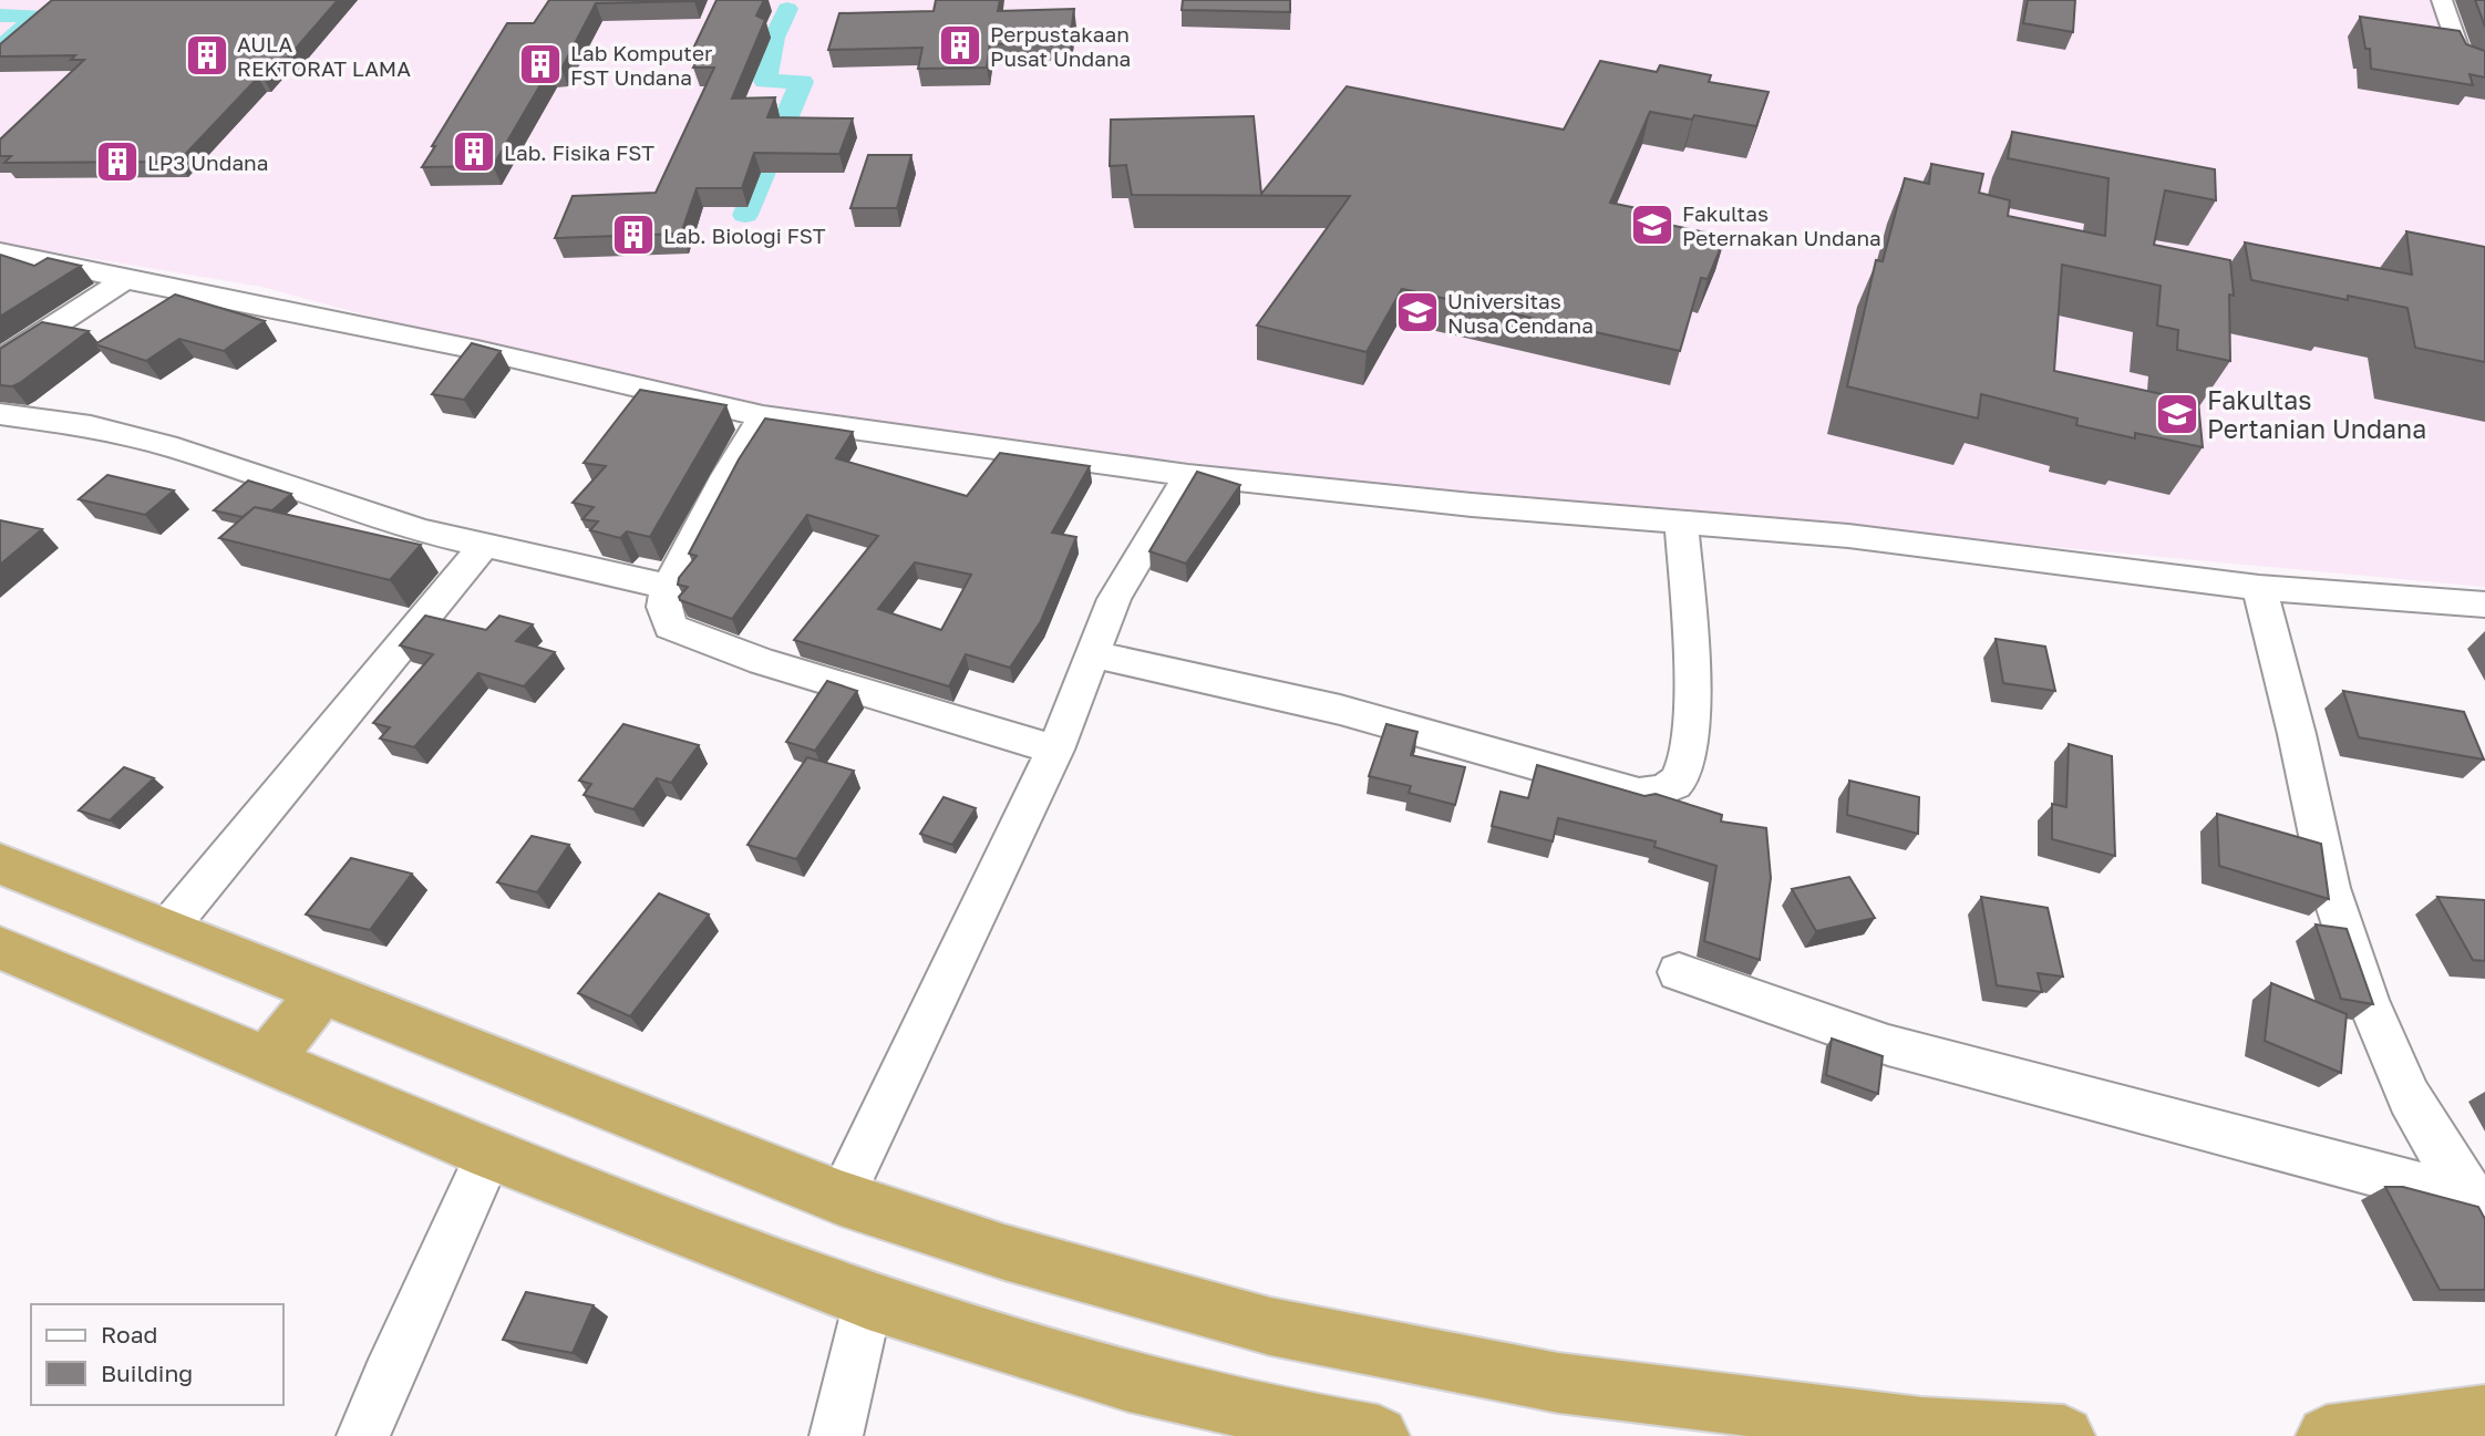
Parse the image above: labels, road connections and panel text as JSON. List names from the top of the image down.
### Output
{
  "places": {
    "building": [
      "Perpustakaan Pusat Undana",
      "AULA REKTORAT LAMA",
      "Lab Komputer FST Undana",
      "Lab. Fisika FST",
      "LP3 Undana",
      "Lab. Biologi FST"
    ],
    "school or university": ["Fakultas Peternakan Undana", "Universitas Nusa Cendana", "Fakultas Pertanian Undana"]
  },
  "legend": ["Road", "Building"]
}
